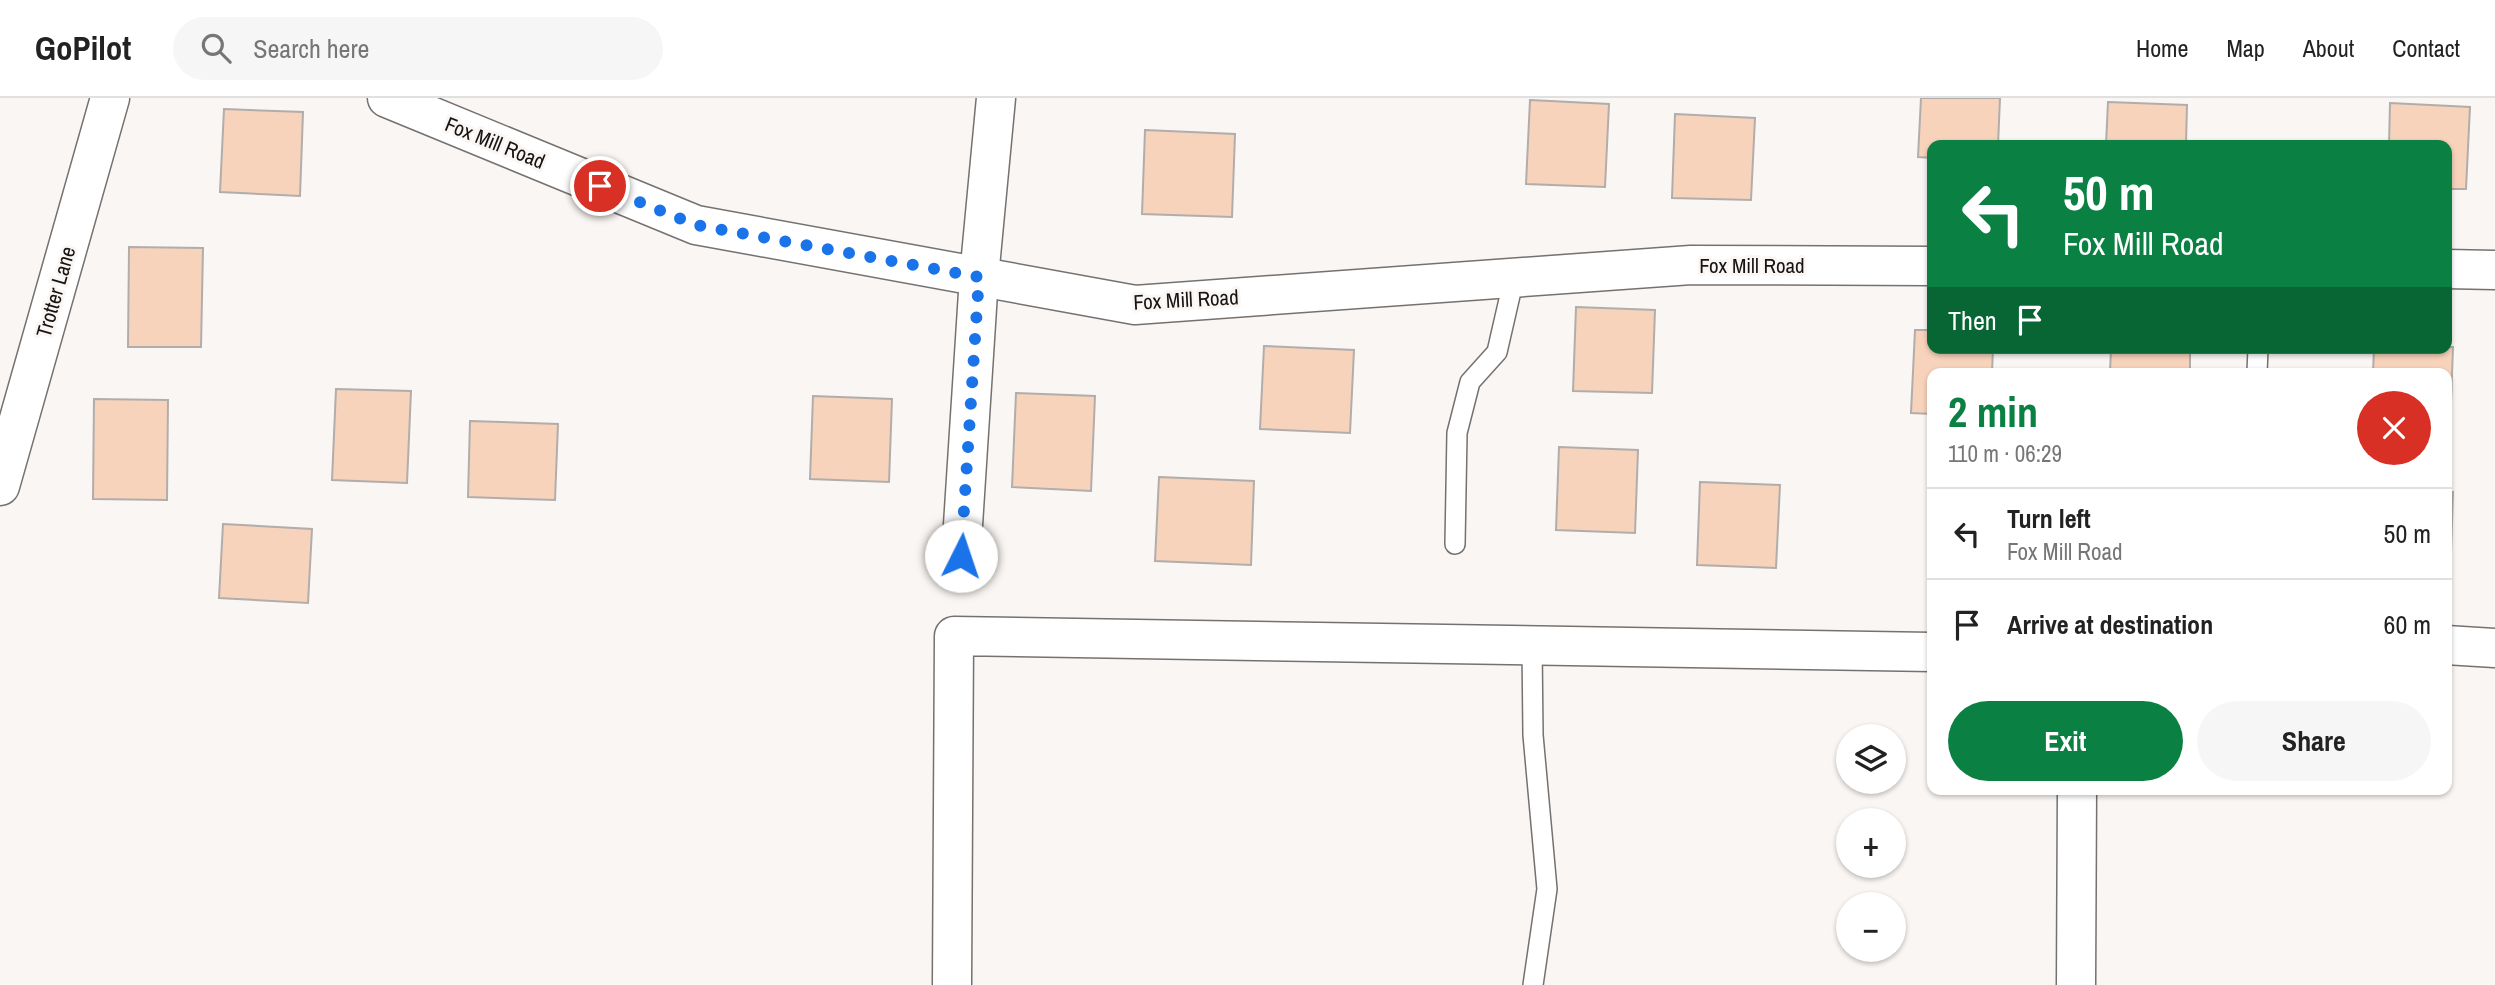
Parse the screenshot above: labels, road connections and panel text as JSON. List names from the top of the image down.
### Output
{
  "streets": {
    "street": ["Fox Mill Road", "Trotter Lane"]
  },
  "page": {
    "header": "GoPilot",
    "search": "Search here",
    "nav": [
      "Home",
      "Map",
      "About",
      "Contact"
    ],
    "turn": ["50 m", "Fox Mill Road"],
    "then": "Then",
    "heading": ["2 min", "110 m · 06:29"],
    "list": [
      {
        "name": "Turn left",
        "note": "Fox Mill Road",
        "value": "50 m"
      },
      {
        "name": "Arrive at destination",
        "value": "60 m"
      }
    ],
    "buttons": ["Exit", "Share"],
    "map_buttons": ["+", "−"]
  }
}
